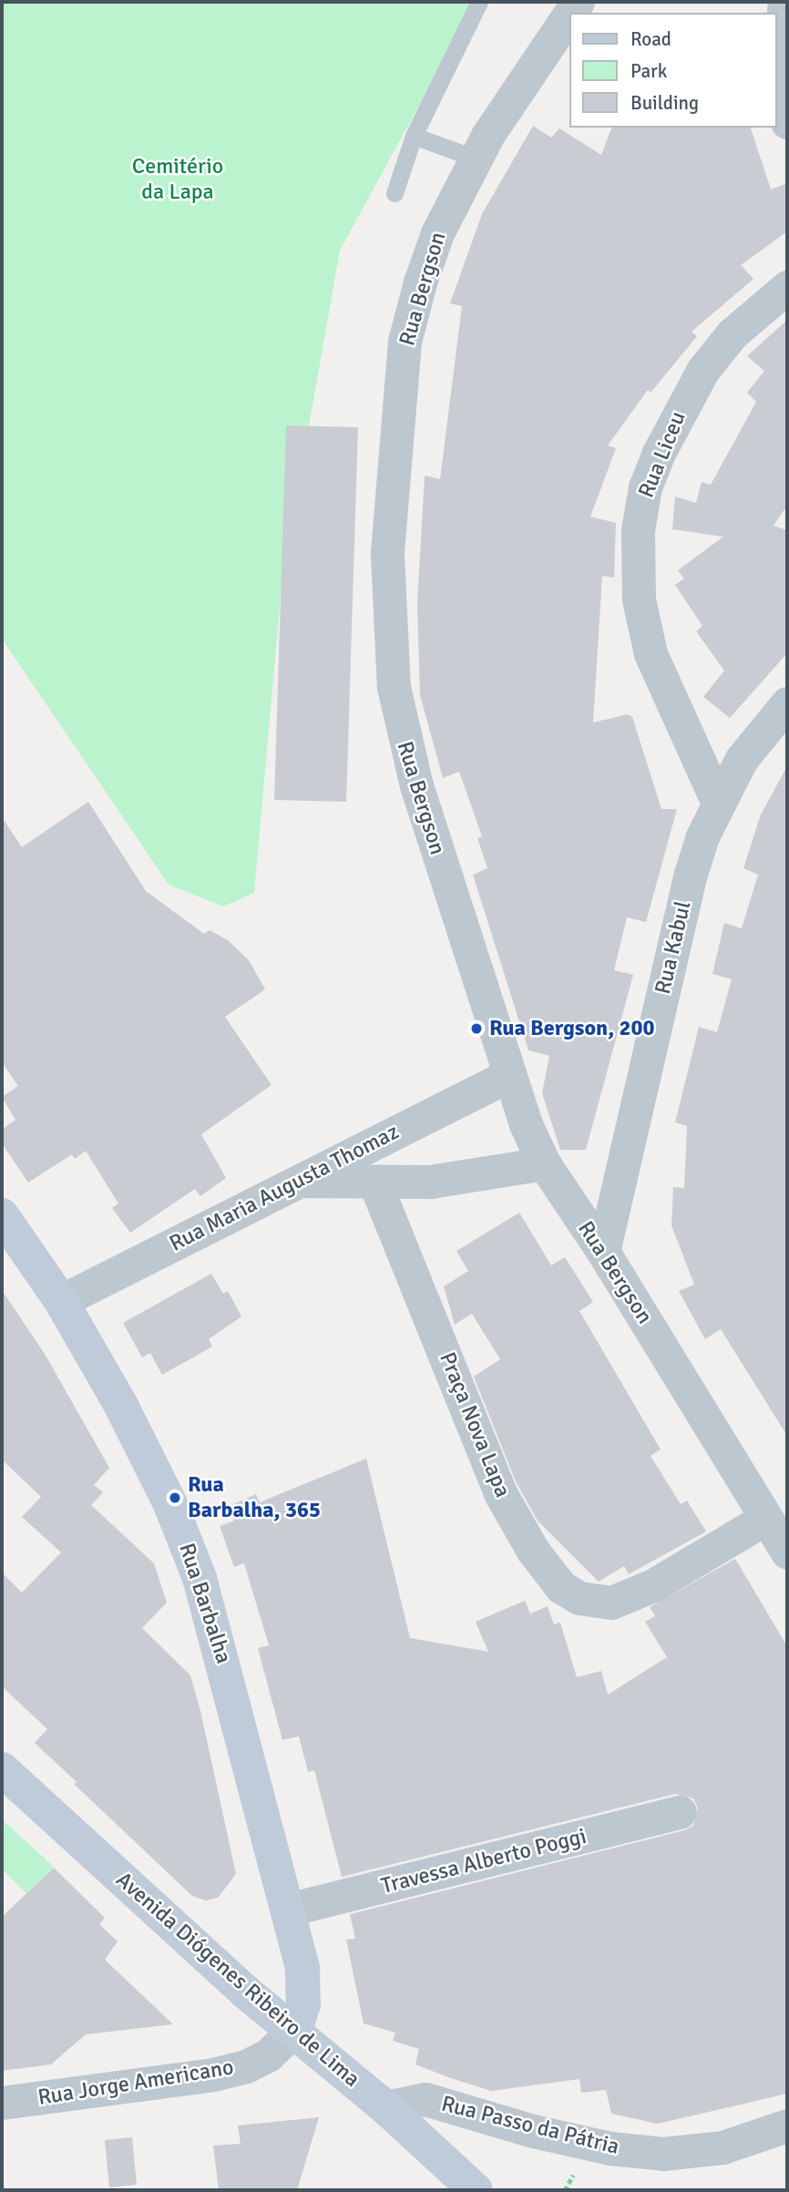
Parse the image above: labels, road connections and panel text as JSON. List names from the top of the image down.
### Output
{
  "streets": {
    "main road": ["Rua Barbalha", "Avenida Diógenes Ribeiro de Lima"],
    "street": [
      "Rua Bergson",
      "Rua Liceu",
      "Rua Kabul",
      "Rua Maria Augusta Thomaz",
      "Praça Nova Lapa",
      "Travessa Alberto Poggi",
      "Rua Jorge Americano",
      "Rua Passo da Pátria"
    ]
  },
  "crossings": [
    ["Rua Bergson", "Rua Kabul"],
    ["Rua Bergson", "Rua Maria Augusta Thomaz"],
    ["Rua Bergson", "Praça Nova Lapa"],
    ["Rua Liceu", "Rua Kabul"],
    ["Rua Maria Augusta Thomaz", "Rua Barbalha"],
    ["Rua Barbalha", "Travessa Alberto Poggi"],
    ["Rua Barbalha", "Avenida Diógenes Ribeiro de Lima"],
    ["Rua Barbalha", "Rua Jorge Americano"],
    ["Avenida Diógenes Ribeiro de Lima", "Rua Jorge Americano"],
    ["Avenida Diógenes Ribeiro de Lima", "Rua Passo da Pátria"]
  ],
  "parks": ["Cemitério da Lapa"],
  "places": ["Rua Bergson, 200", "Rua Barbalha, 365"],
  "legend": ["Road", "Park", "Building"]
}
